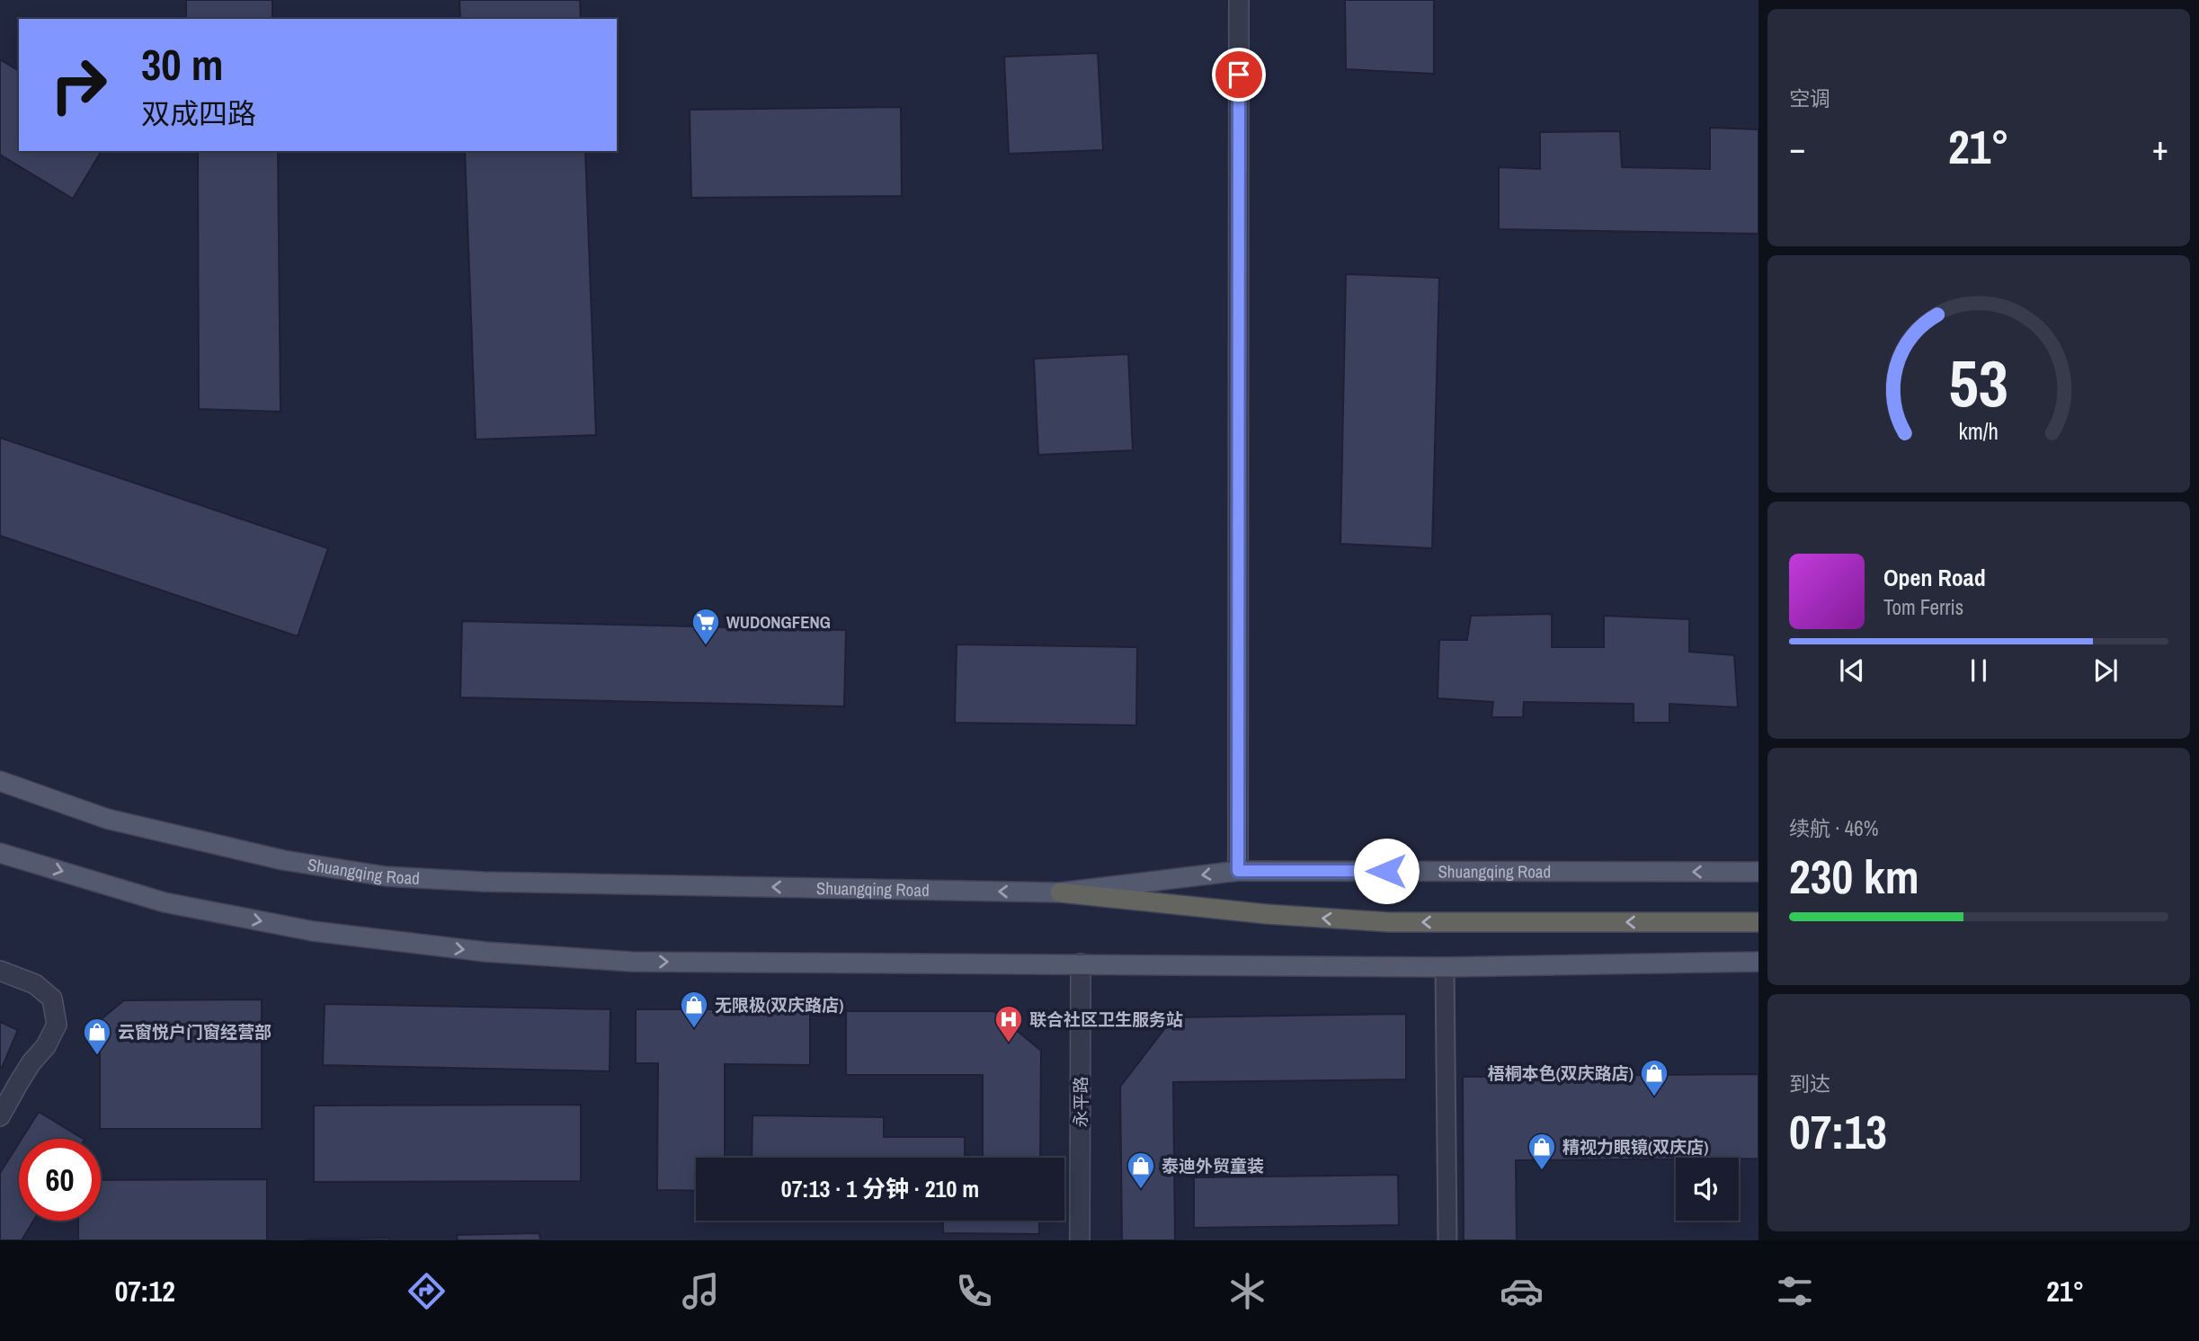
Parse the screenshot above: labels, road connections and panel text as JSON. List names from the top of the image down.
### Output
{
  "streets": {
    "main road": ["Shuangqing Road"],
    "street": ["永平路"]
  },
  "places": {
    "supermarket": ["WUDONGFENG"],
    "shop": [
      "无限极(双庆路店)",
      "云窗悦户门窗经营部",
      "梧桐本色(双庆路店)",
      "精视力眼镜(双庆店)",
      "泰迪外贸童装"
    ],
    "hospital": ["联合社区卫生服务站"]
  },
  "page": {
    "tile": [
      "空调",
      ["续航 · 46%", "230 km"],
      ["到达", "07:13"]
    ],
    "turn": ["30 m", "双成四路"],
    "heat": ["−", "21°", "+"],
    "song": ["Open Road", "Tom Ferris"],
    "limit": "60",
    "trip": "07:13 · 1 分钟 · 210 m",
    "tabs": ["07:12", "21°"],
    "gauge": ["53", "km/h"]
  }
}
